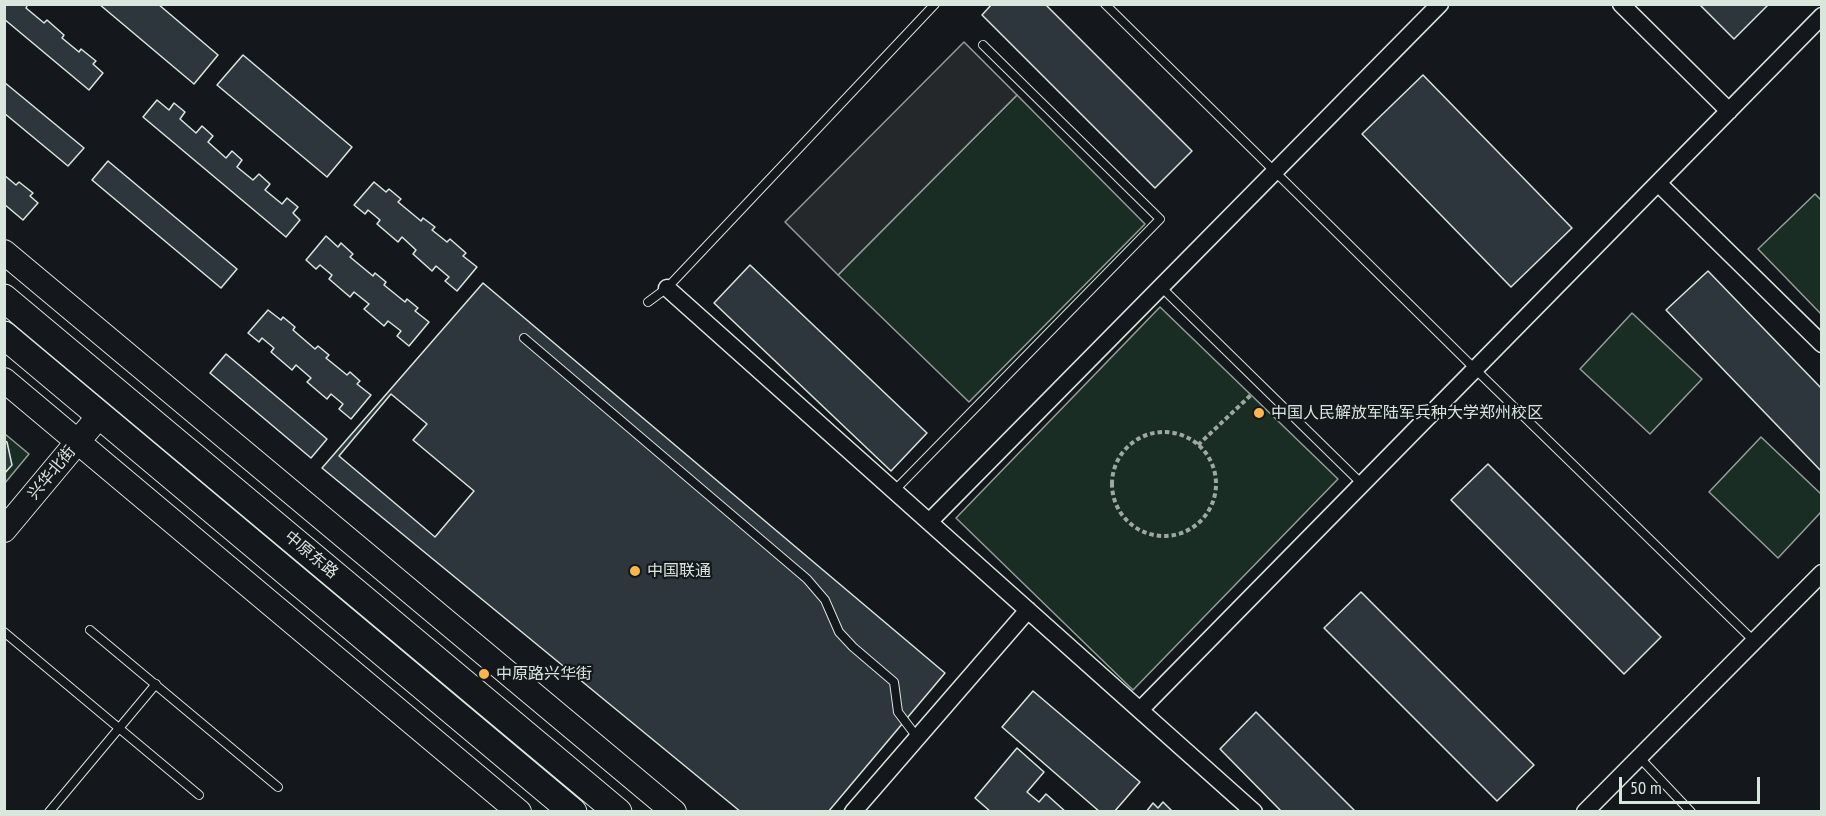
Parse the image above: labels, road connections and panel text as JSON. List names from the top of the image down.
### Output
{
  "streets": {
    "main road": ["中原东路"],
    "street": ["兴华北街"]
  },
  "crossings": [
    ["兴华北街", "中原东路"]
  ],
  "places": ["中国人民解放军陆军兵种大学郑州校区", "中国联通", "中原路兴华街"],
  "scale_bar": "50 m"
}
